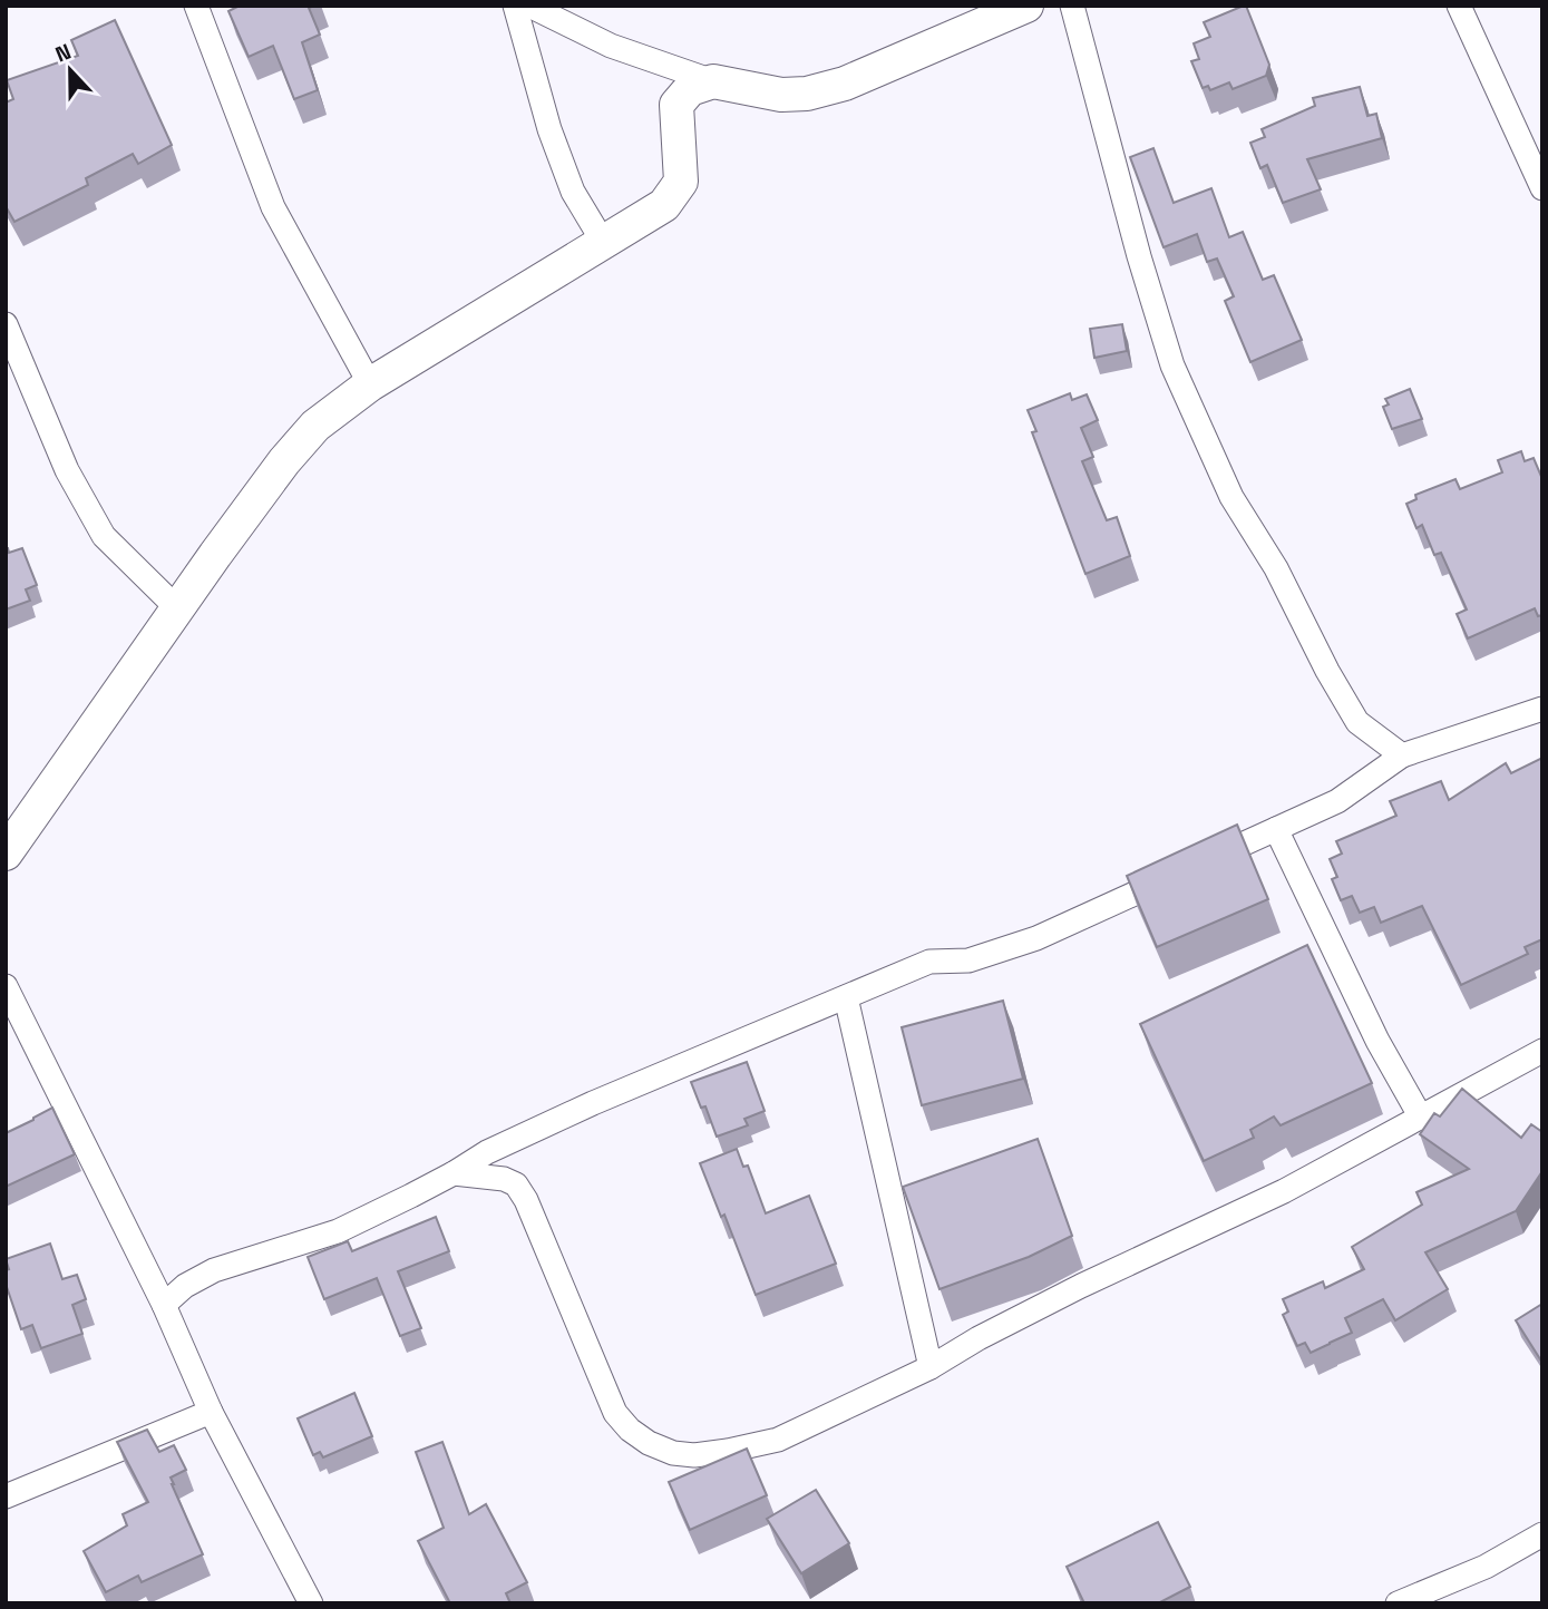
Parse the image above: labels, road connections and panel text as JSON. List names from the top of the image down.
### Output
{
  "north": "top"
}
